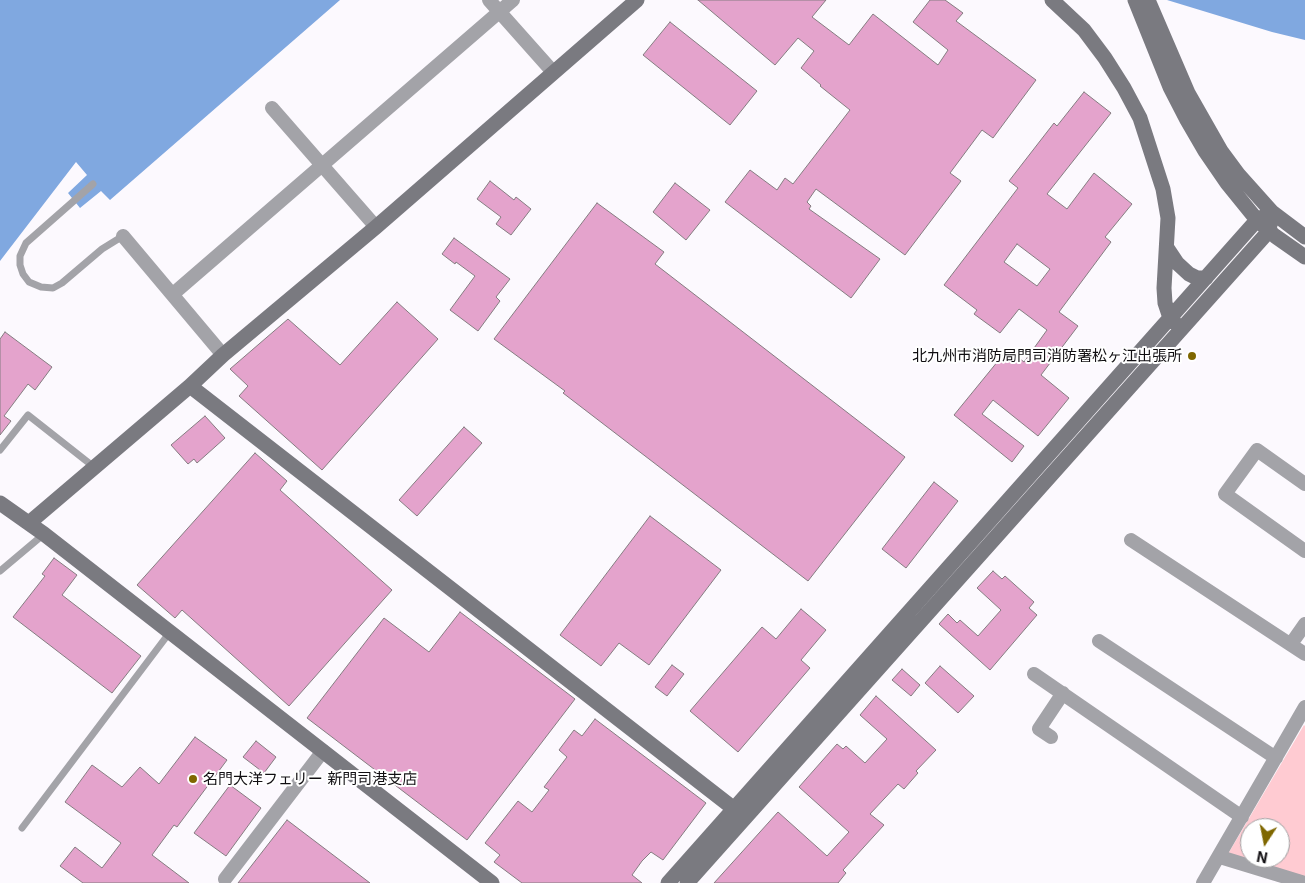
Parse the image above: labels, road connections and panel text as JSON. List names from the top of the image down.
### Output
{
  "places": ["北九州市消防局門司消防署松ヶ江出張所", "名門大洋フェリー 新門司港支店"],
  "north": "bottom"
}
